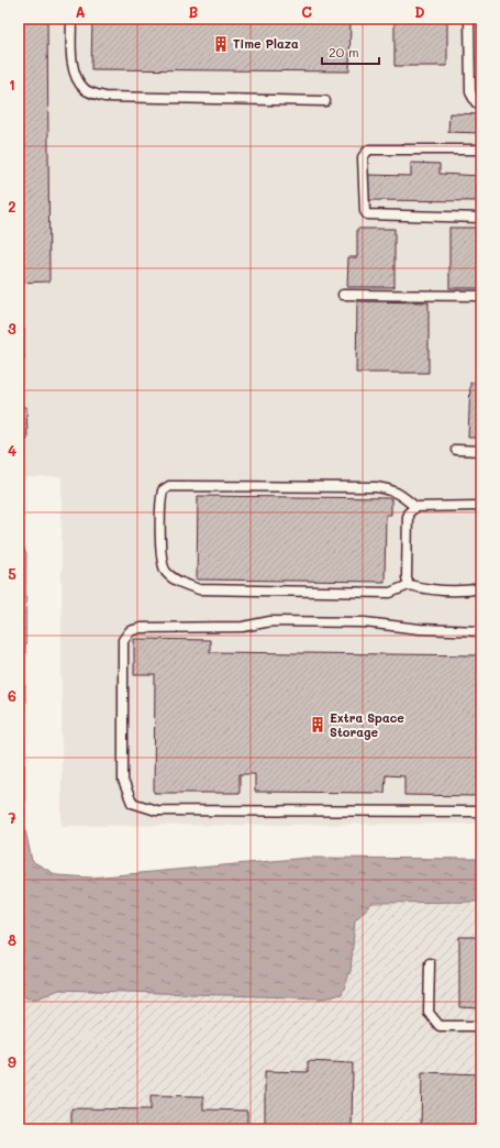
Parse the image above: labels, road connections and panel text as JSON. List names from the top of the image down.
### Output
{
  "places": {
    "building": ["Time Plaza", "Extra Space Storage"]
  },
  "scale_bar": "20 m",
  "grid": {
    "columns": [
      "A",
      "B",
      "C",
      "D"
    ],
    "rows": [
      "1",
      "2",
      "3",
      "4",
      "5",
      "6",
      "7",
      "8",
      "9"
    ]
  }
}
